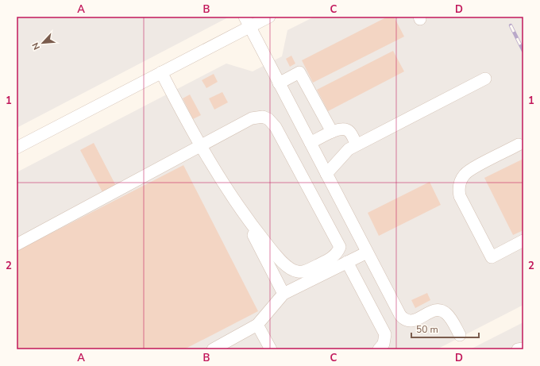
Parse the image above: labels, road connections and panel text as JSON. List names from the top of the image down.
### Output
{
  "scale_bar": "50 m",
  "north": "bottom left",
  "grid": {
    "columns": [
      "A",
      "B",
      "C",
      "D"
    ],
    "rows": ["1", "2"]
  }
}
